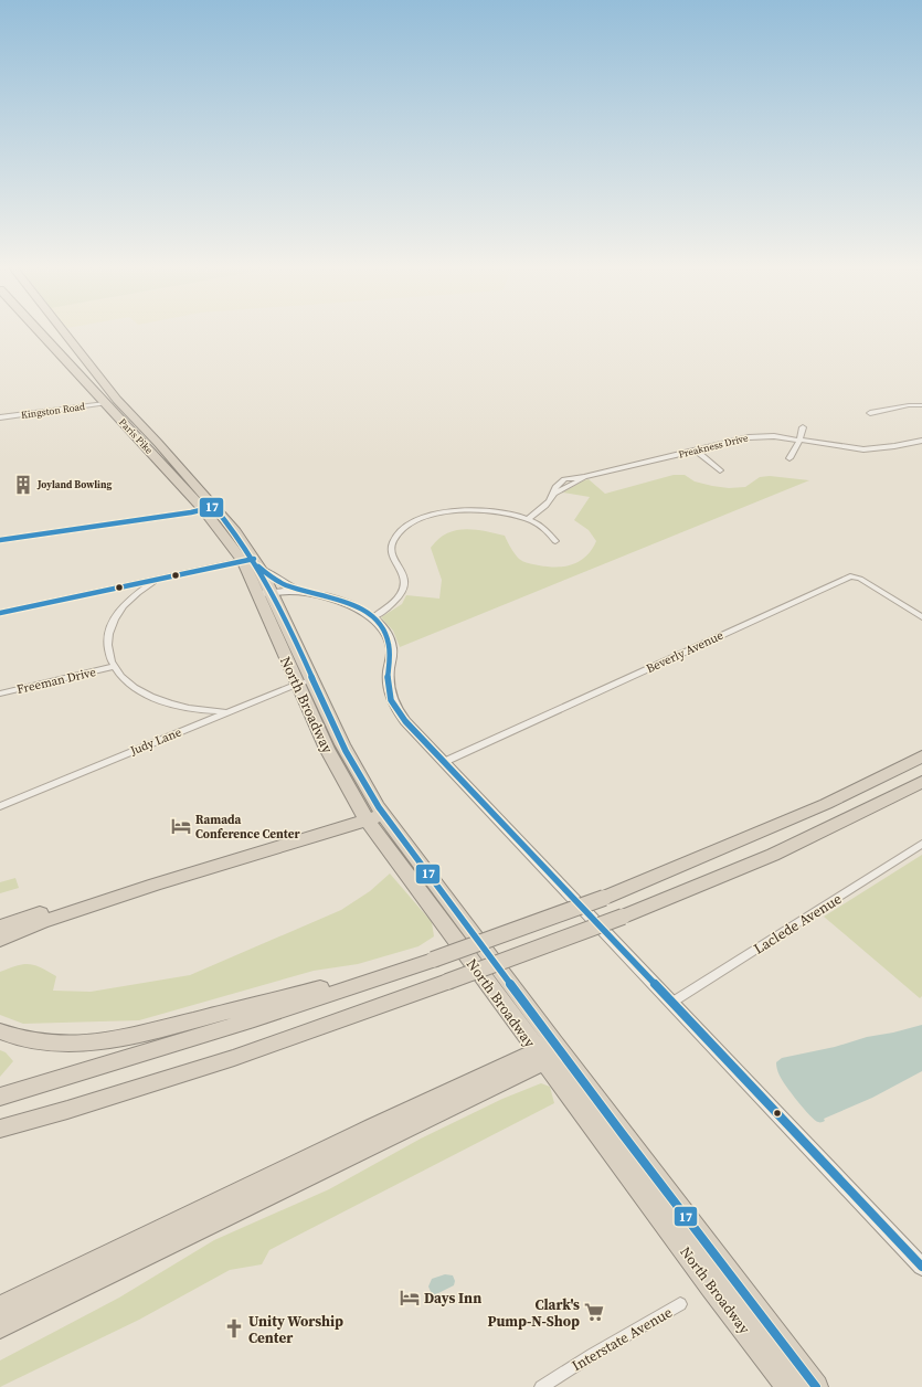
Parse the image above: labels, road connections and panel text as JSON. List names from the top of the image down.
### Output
{
  "streets": {
    "highway": ["Paris Pike", "North Broadway"],
    "street": [
      "Kingston Road",
      "Preakness Drive",
      "Beverly Avenue",
      "Freeman Drive",
      "Judy Lane",
      "Laclede Avenue",
      "Interstate Avenue"
    ]
  },
  "crossings": [
    ["Kingston Road", "Paris Pike"],
    ["Paris Pike", "North Broadway"],
    ["North Broadway", "Judy Lane"]
  ],
  "places": {
    "building": ["Joyland Bowling"],
    "hotel": ["Ramada Conference Center", "Days Inn"],
    "supermarket": ["Clark's Pump-N-Shop"],
    "church": ["Unity Worship Center"]
  },
  "lines": ["transit line 17"]
}
